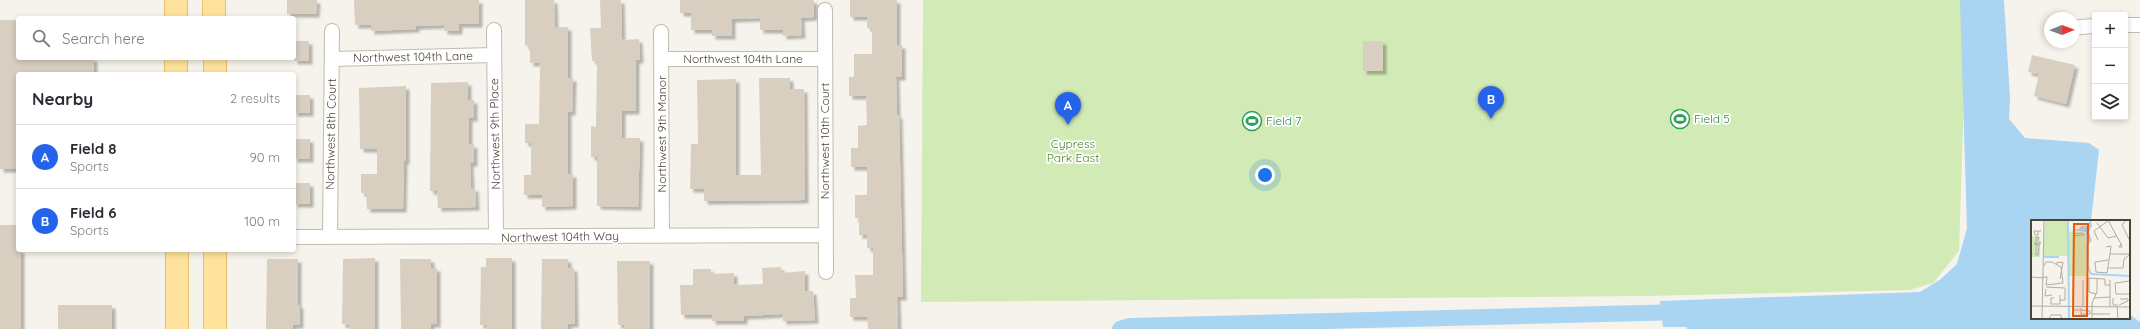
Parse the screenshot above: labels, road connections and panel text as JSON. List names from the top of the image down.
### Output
{
  "streets": {
    "street": [
      "Northwest 104th Lane",
      "Northwest 8th Court",
      "Northwest 9th Place",
      "Northwest 9th Manor",
      "Northwest 10th Court",
      "Northwest 104th Way"
    ]
  },
  "crossings": [
    ["Northwest 104th Lane", "Northwest 8th Court"],
    ["Northwest 104th Lane", "Northwest 9th Place"],
    ["Northwest 104th Lane", "Northwest 9th Manor"],
    ["Northwest 104th Lane", "Northwest 10th Court"],
    ["Northwest 8th Court", "Northwest 104th Way"],
    ["Northwest 9th Place", "Northwest 104th Way"],
    ["Northwest 9th Manor", "Northwest 104th Way"],
    ["Northwest 10th Court", "Northwest 104th Way"]
  ],
  "parks": ["Cypress Park East"],
  "places": {
    "sports": ["Field 5", "Field 7"]
  },
  "north": "right",
  "page": {
    "map_buttons": ["+", "−"],
    "search": "Search here",
    "heading": ["Nearby", "2 results"],
    "pins": ["B", "A"],
    "list": [
      {
        "mark": "A",
        "name": "Field 8",
        "note": "Sports",
        "value": "90 m"
      },
      {
        "mark": "B",
        "name": "Field 6",
        "note": "Sports",
        "value": "100 m"
      }
    ]
  }
}
